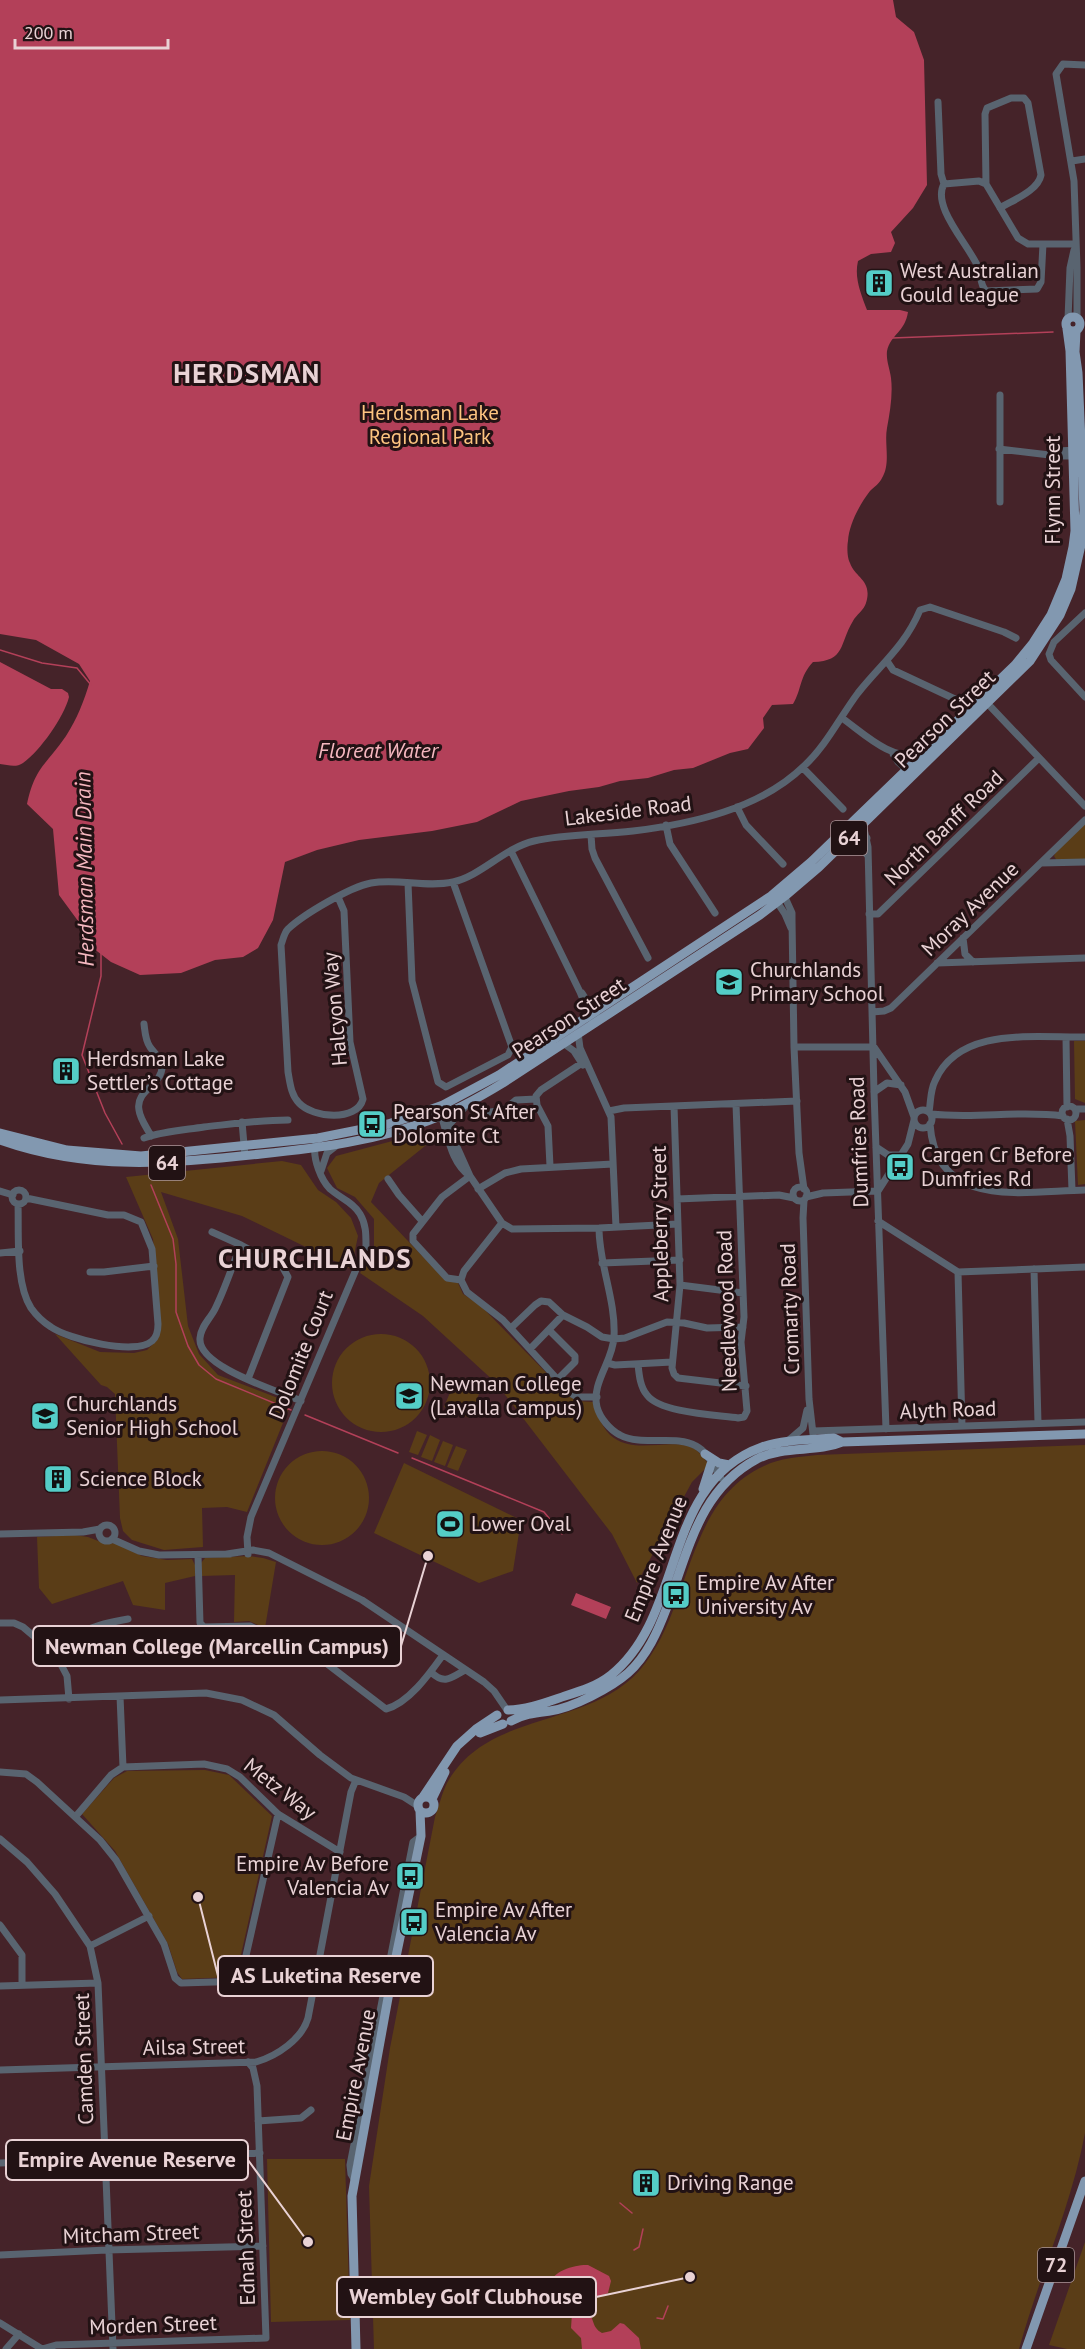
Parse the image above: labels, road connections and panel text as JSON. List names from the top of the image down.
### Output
{
  "streets": {
    "main road": [
      "Flynn Street",
      "Pearson Street",
      "64",
      "Empire Avenue",
      "72"
    ],
    "street": [
      "Lakeside Road",
      "North Banff Road",
      "Moray Avenue",
      "Halcyon Way",
      "Dumfries Road",
      "Appleberry Street",
      "Cromarty Road",
      "Needlewood Road",
      "Dolomite Court",
      "Alyth Road",
      "Metz Way",
      "Ailsa Street",
      "Camden Street",
      "Mitcham Street",
      "Ednah Street",
      "Morden Street"
    ]
  },
  "crossings": [
    ["Flynn Street", "Pearson Street"],
    ["Flynn Street", "64"],
    ["Pearson Street", "Dumfries Road"],
    ["Pearson Street", "Cromarty Road"],
    ["Pearson Street", "Dolomite Court"],
    ["Lakeside Road", "Halcyon Way"],
    ["North Banff Road", "Dumfries Road"],
    ["Moray Avenue", "Dumfries Road"],
    ["Dumfries Road", "Alyth Road"],
    ["Cromarty Road", "Alyth Road"],
    ["Cromarty Road", "Empire Avenue"],
    ["Alyth Road", "Empire Avenue"],
    ["Metz Way", "Ailsa Street"],
    ["Ailsa Street", "Camden Street"],
    ["Ailsa Street", "Ednah Street"],
    ["Camden Street", "Mitcham Street"],
    ["Camden Street", "Morden Street"],
    ["Mitcham Street", "Ednah Street"],
    ["Ednah Street", "Morden Street"]
  ],
  "districts": ["HERDSMAN", "CHURCHLANDS"],
  "water": ["Floreat Water", "Herdsman Main Drain"],
  "parks": ["Herdsman Lake Regional Park"],
  "places": {
    "building": [
      "West Australian Gould league",
      "Herdsman Lake Settler’s Cottage",
      "Science Block",
      "Driving Range"
    ],
    "school or university": ["Churchlands Primary School", "Newman College (Lavalla Campus)", "Churchlands Senior High School"],
    "bus stop": [
      "Pearson St After Dolomite Ct",
      "Cargen Cr Before Dumfries Rd",
      "Empire Av After University Av",
      "Empire Av Before Valencia Av",
      "Empire Av After Valencia Av"
    ],
    "sports": ["Lower Oval"],
    "other": [
      "Newman College (Marcellin Campus)",
      "AS Luketina Reserve",
      "Empire Avenue Reserve",
      "Wembley Golf Clubhouse"
    ]
  },
  "scale_bar": "200 m"
}
